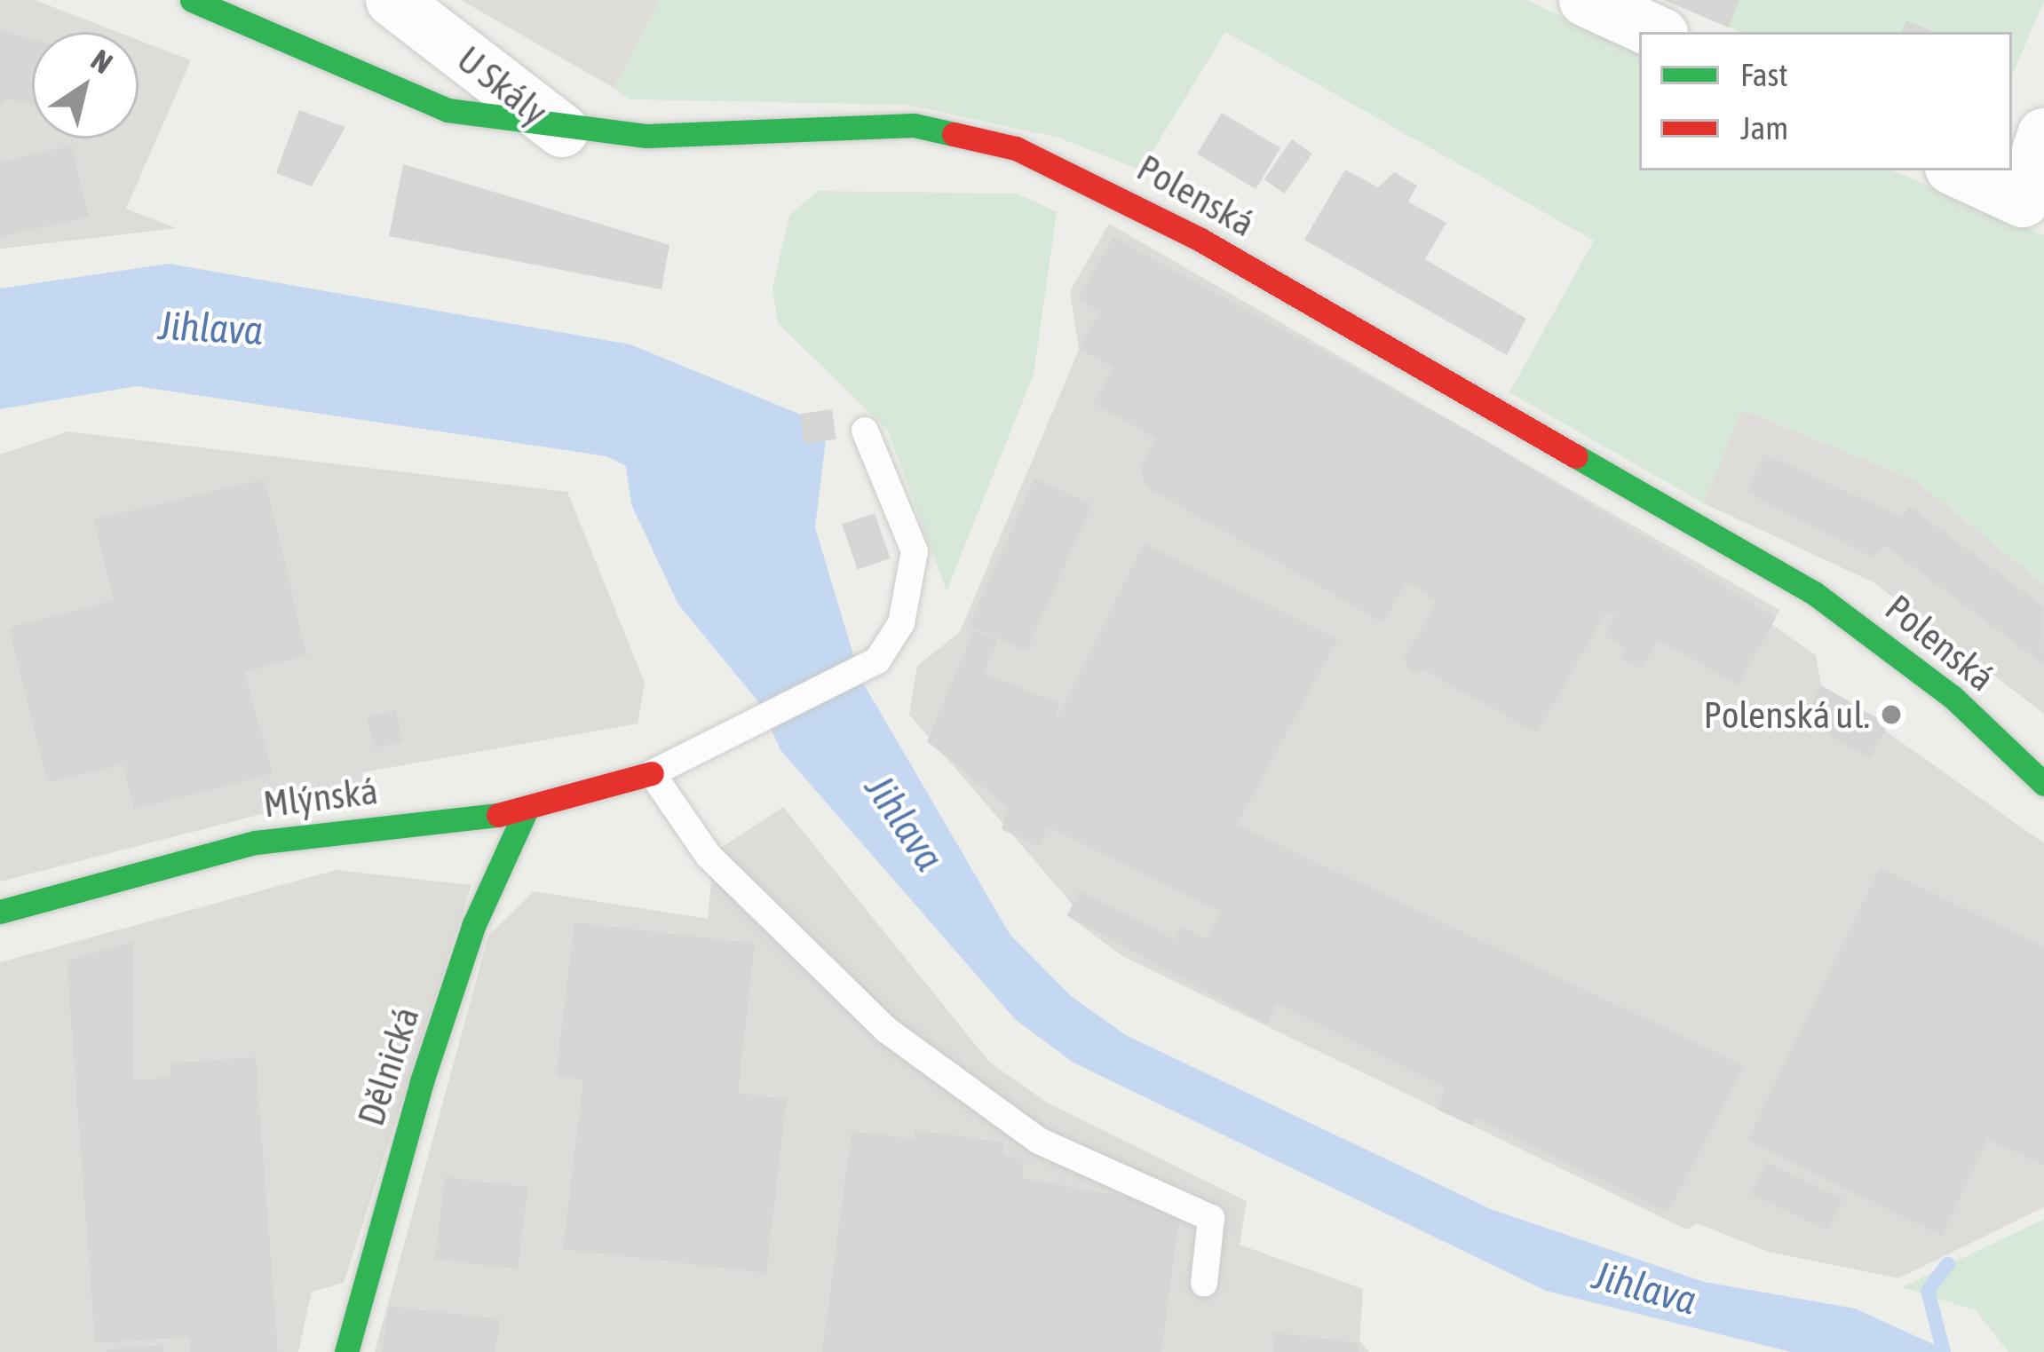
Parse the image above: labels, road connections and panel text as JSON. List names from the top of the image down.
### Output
{
  "streets": {
    "street": [
      "U Skály",
      "Polenská",
      "Mlýnská",
      "Dělnická"
    ]
  },
  "crossings": [
    ["U Skály", "Polenská"],
    ["Mlýnská", "Dělnická"]
  ],
  "water": ["Jihlava"],
  "places": ["Polenská ul."],
  "legend": ["Fast", "Jam"],
  "north": "top right"
}
